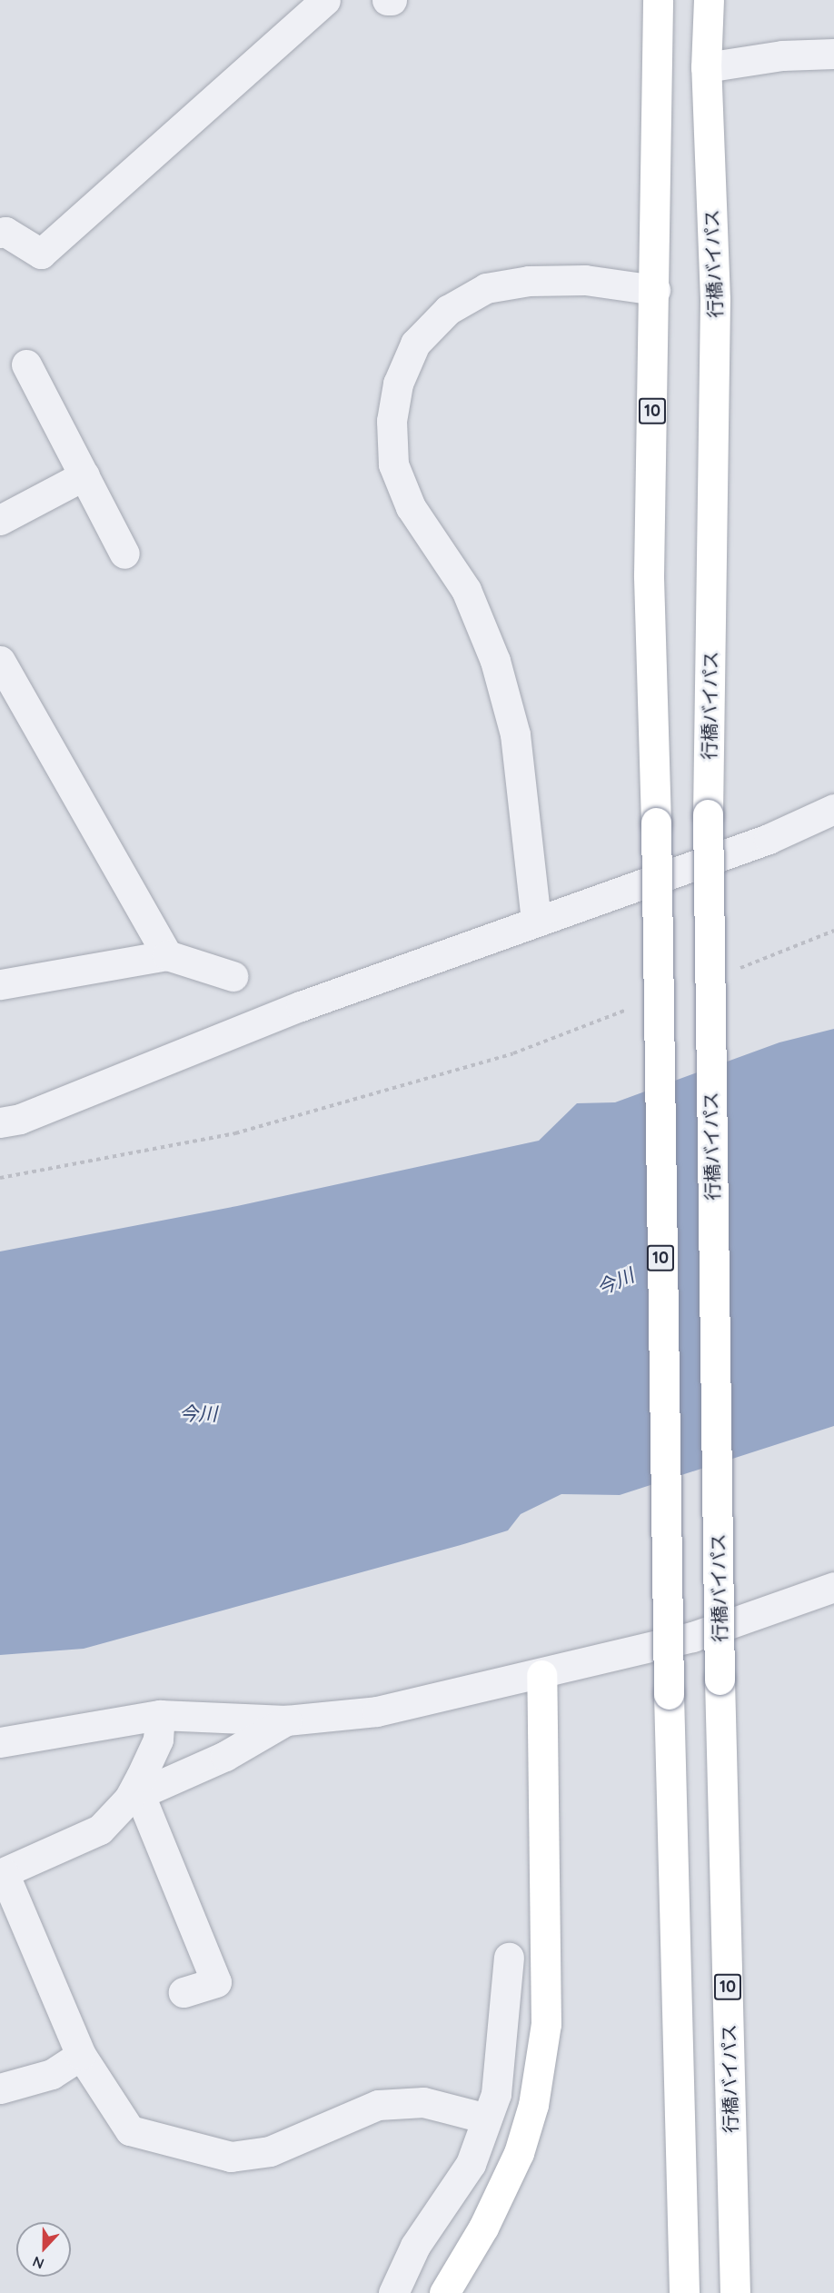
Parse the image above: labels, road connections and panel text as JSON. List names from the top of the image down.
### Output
{
  "streets": {
    "highway": ["行橋バイパス", "10"]
  },
  "water": ["今川"],
  "north": "bottom"
}
